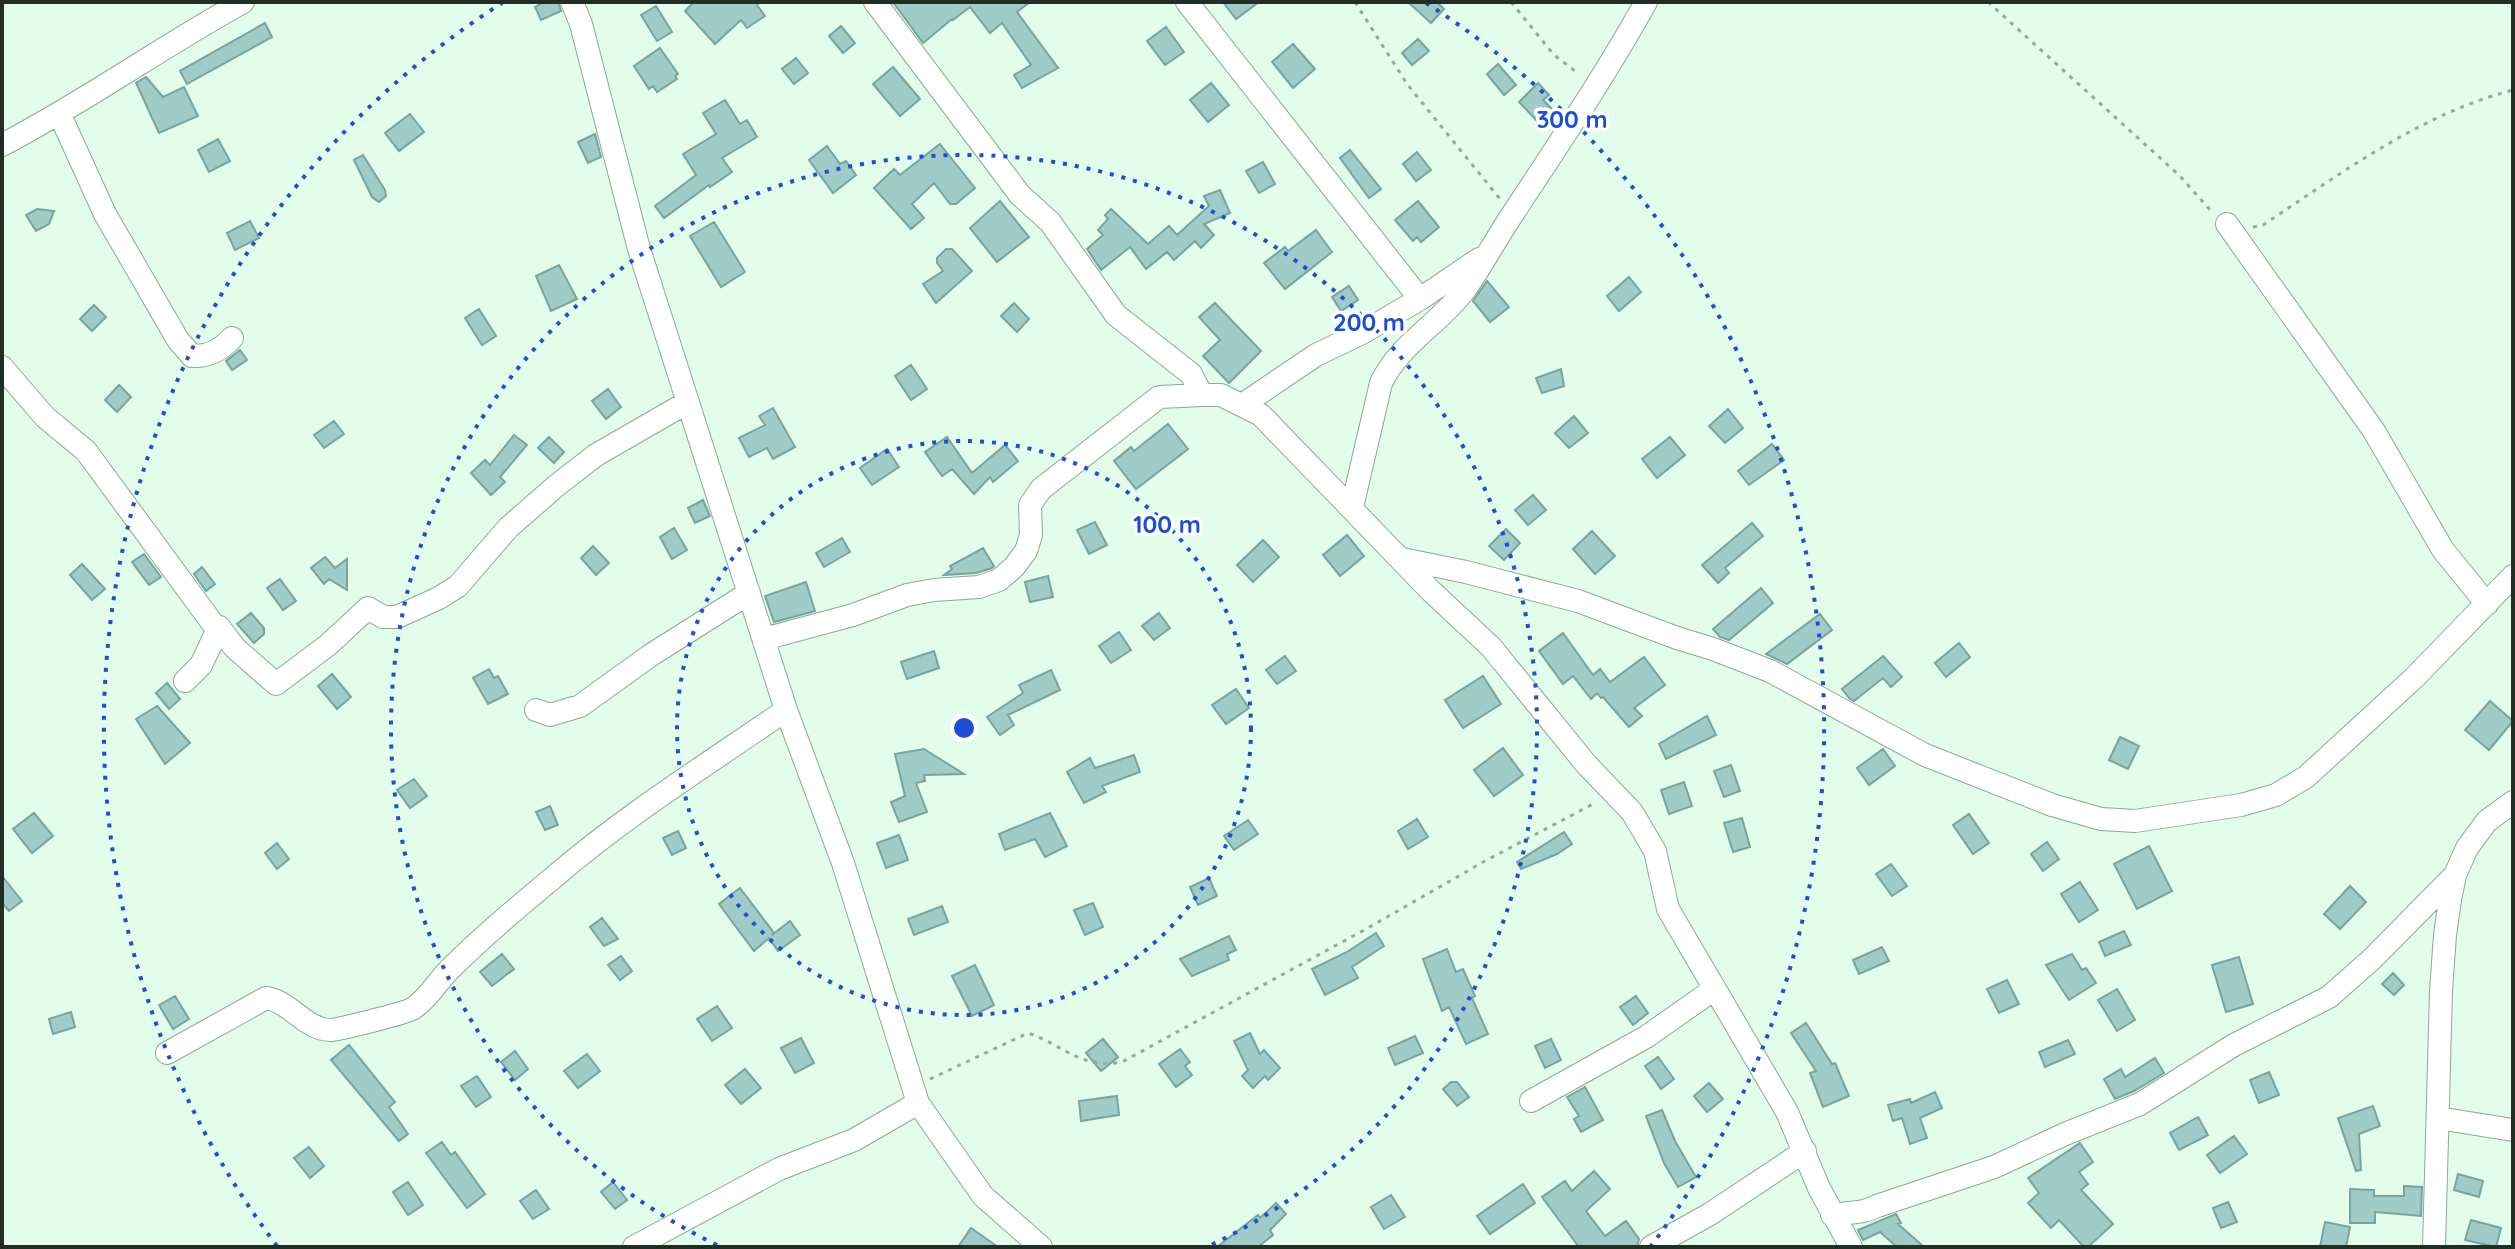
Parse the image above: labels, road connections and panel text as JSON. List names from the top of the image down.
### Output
{
  "rings": ["300 m", "200 m", "100 m"]
}
